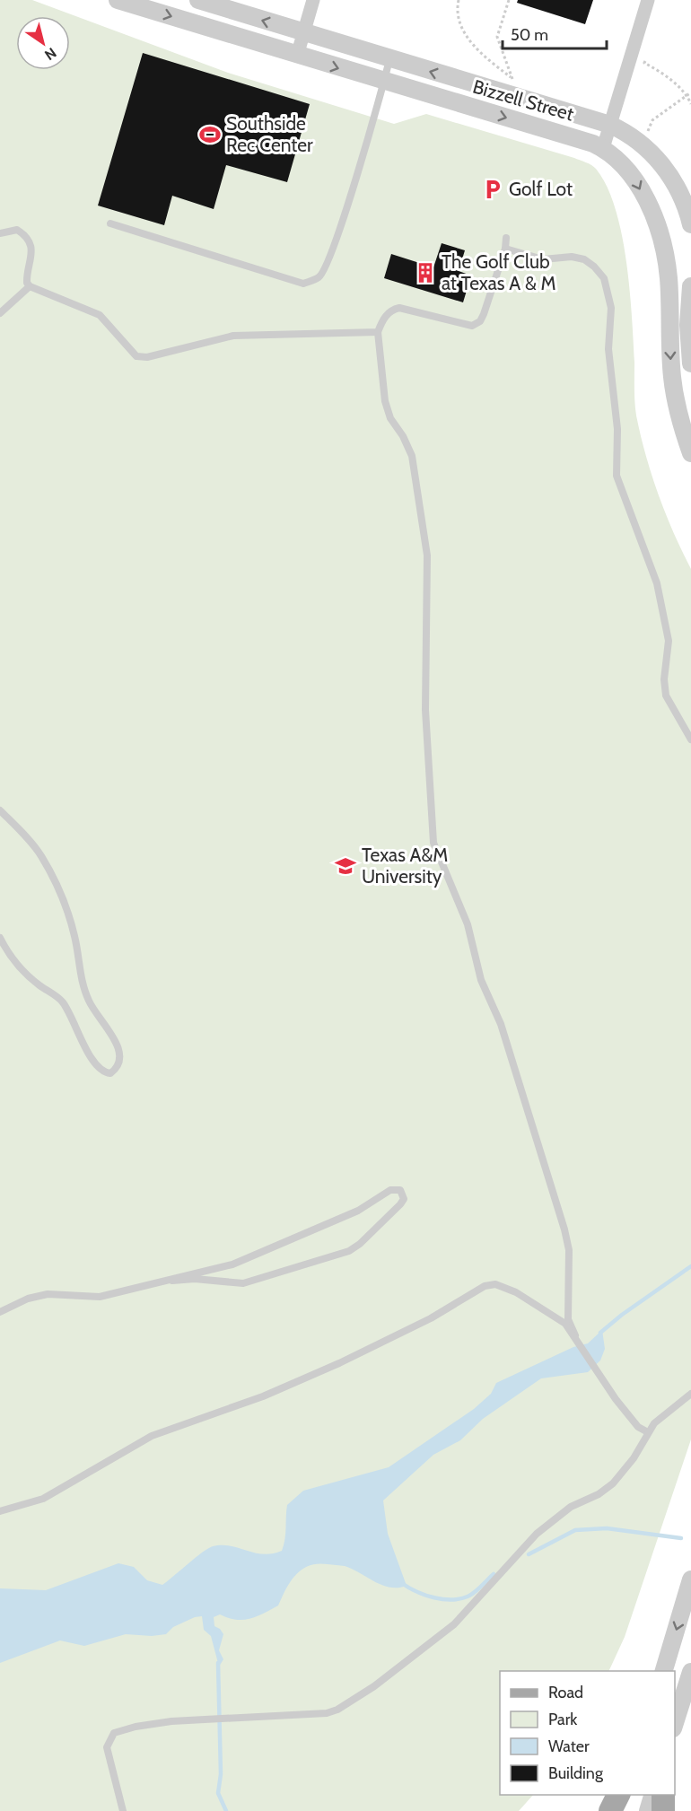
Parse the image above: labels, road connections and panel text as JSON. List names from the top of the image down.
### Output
{
  "streets": {
    "street": ["Bizzell Street"]
  },
  "places": {
    "sports": ["Southside Rec Center"],
    "parking": ["Golf Lot"],
    "building": ["The Golf Club at Texas A & M"],
    "school or university": ["Texas A&M University"]
  },
  "legend": [
    "Road",
    "Park",
    "Water",
    "Building"
  ],
  "scale_bar": "50 m",
  "north": "bottom right"
}
